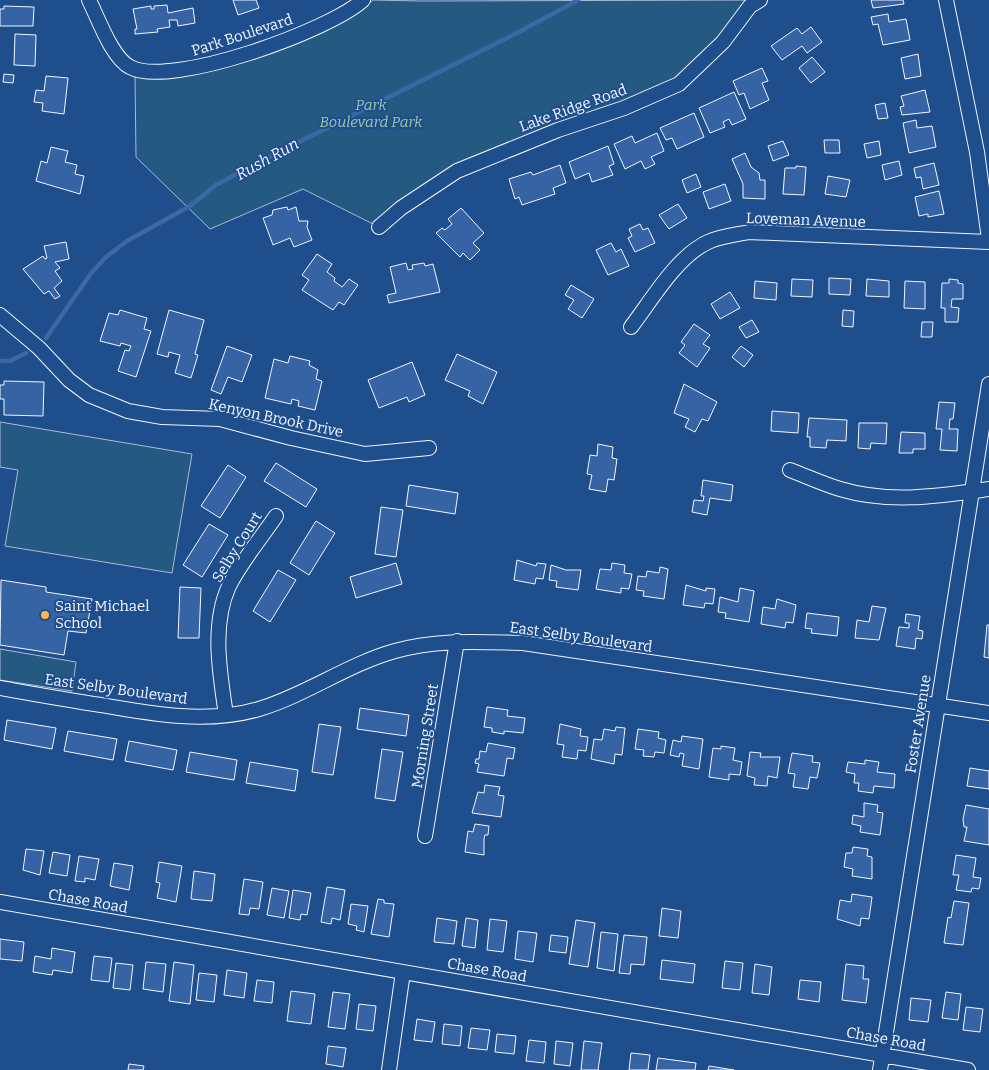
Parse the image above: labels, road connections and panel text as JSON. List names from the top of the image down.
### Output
{
  "streets": {
    "street": [
      "Park Boulevard",
      "Lake Ridge Road",
      "Loveman Avenue",
      "Kenyon Brook Drive",
      "Selby Court",
      "East Selby Boulevard",
      "Foster Avenue",
      "Morning Street",
      "Chase Road"
    ]
  },
  "crossings": [
    ["Selby Court", "East Selby Boulevard"],
    ["East Selby Boulevard", "Foster Avenue"],
    ["East Selby Boulevard", "Morning Street"],
    ["Foster Avenue", "Chase Road"]
  ],
  "water": ["Rush Run"],
  "parks": ["Park Boulevard Park"],
  "places": ["Saint Michael School"]
}
